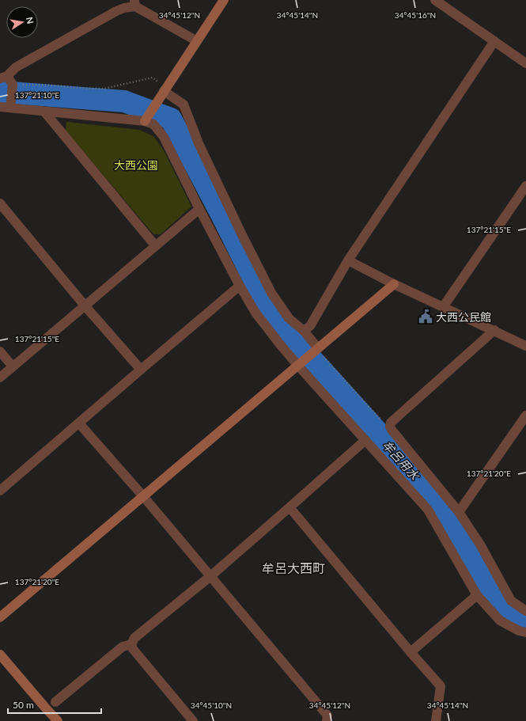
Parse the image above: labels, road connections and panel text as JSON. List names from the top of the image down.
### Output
{
  "districts": ["牟呂大西町"],
  "water": ["牟呂用水"],
  "parks": ["大西公園"],
  "places": {
    "public building": ["大西公民館"]
  },
  "scale_bar": "50 m",
  "north": "right",
  "coordinates": [
    "34°45'12\"N",
    "34°45'14\"N",
    "34°45'16\"N",
    "137°21'10\"E",
    "137°21'15\"E",
    "137°21'20\"E",
    "34°45'10\"N"
  ]
}
